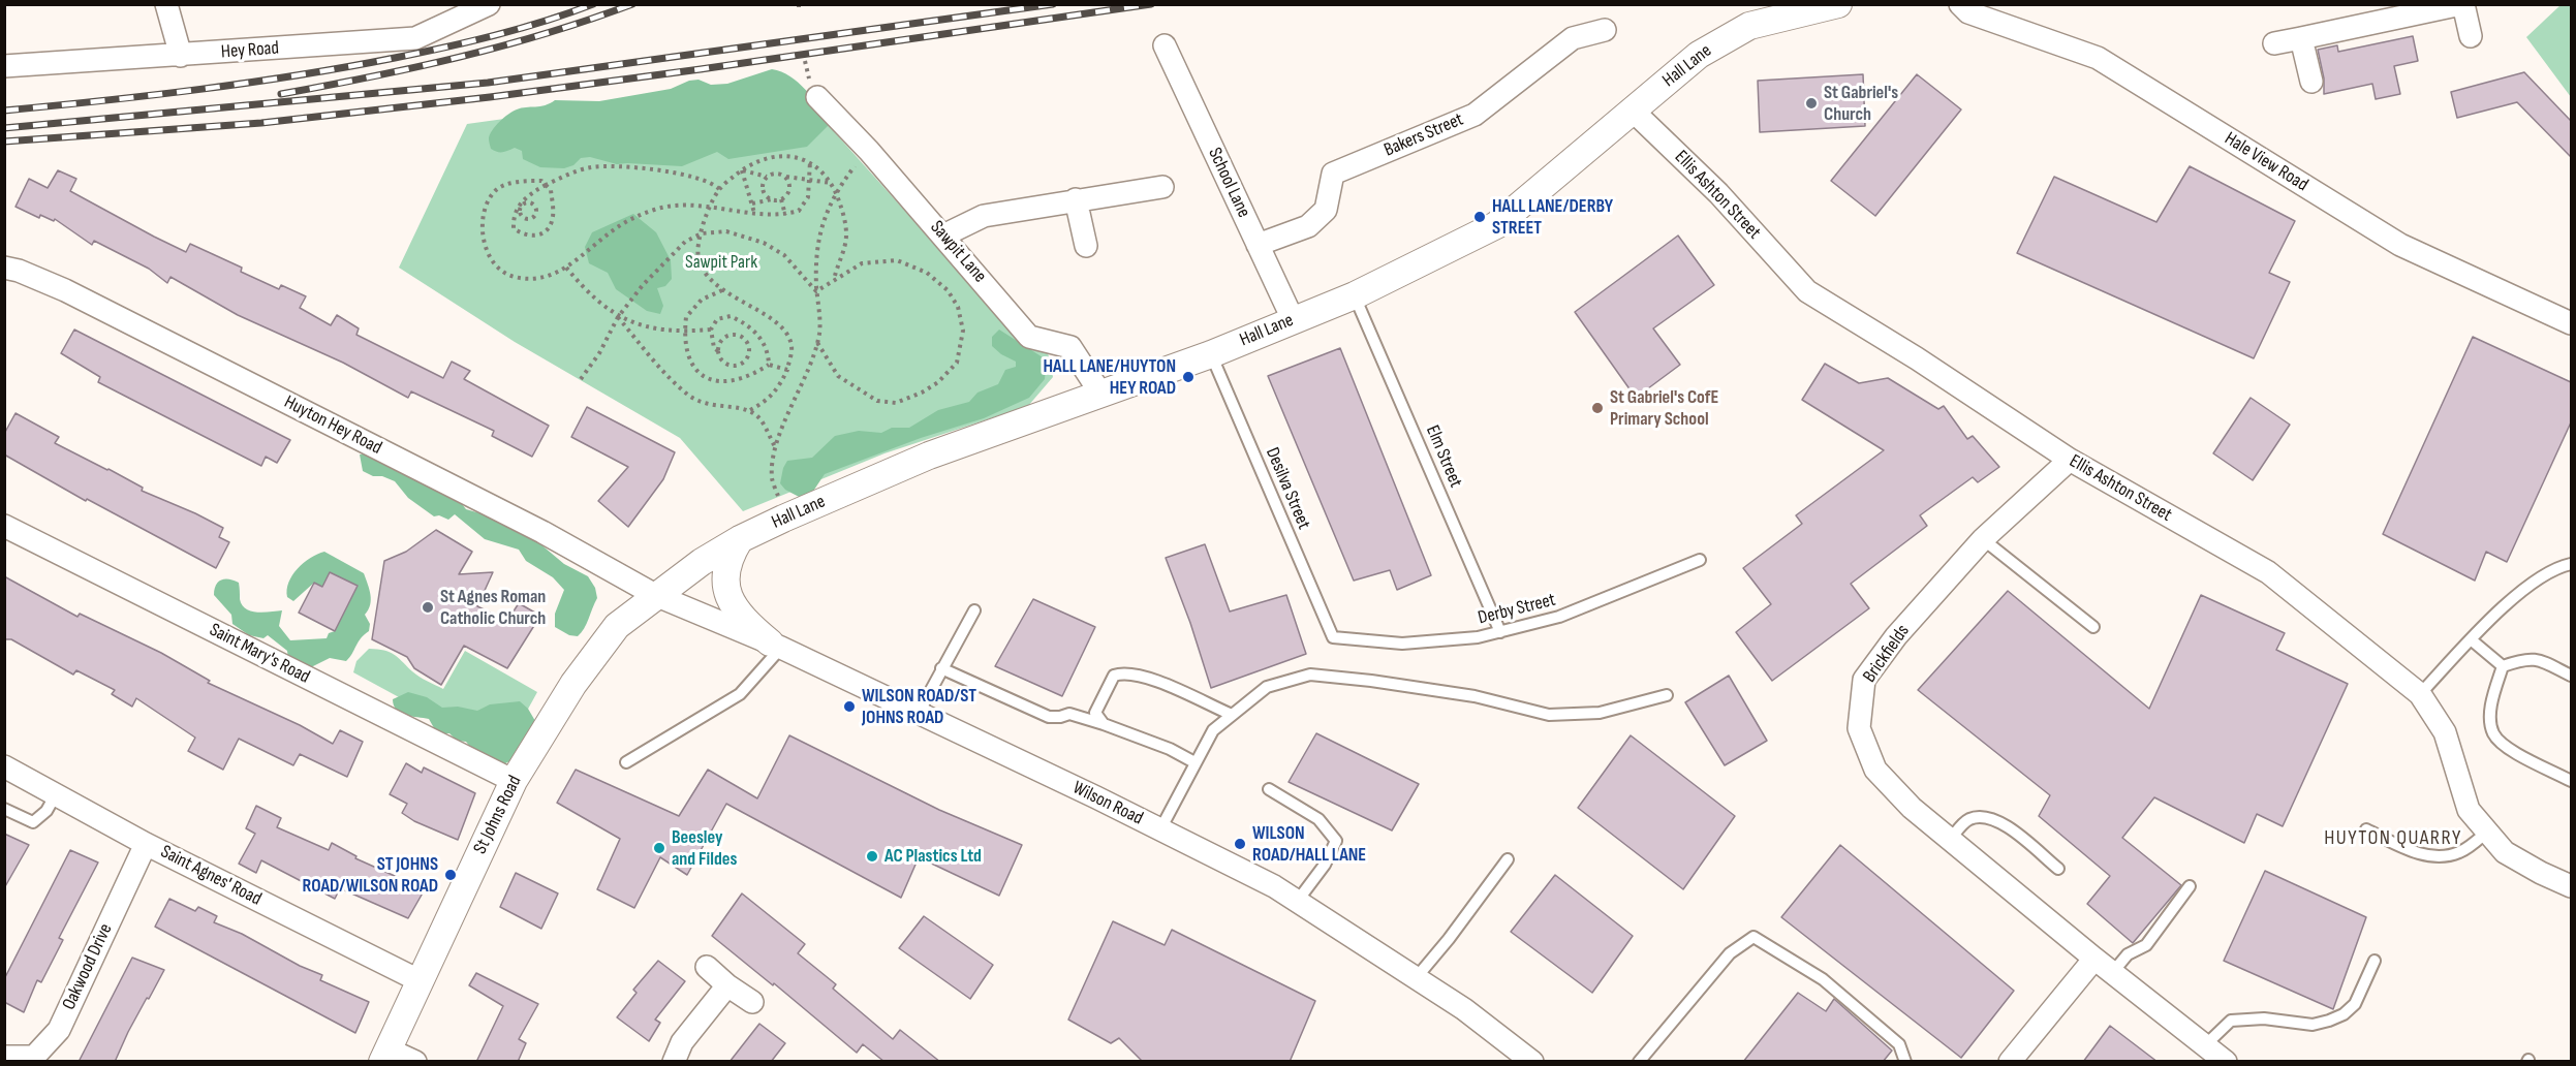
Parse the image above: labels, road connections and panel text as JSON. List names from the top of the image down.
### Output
{
  "streets": {
    "street": [
      "Hey Road",
      "Hall Lane",
      "Bakers Street",
      "Hale View Road",
      "School Lane",
      "Ellis Ashton Street",
      "Sawpit Lane",
      "Huyton Hey Road",
      "Saint Mary's Road",
      "Brickfields",
      "Wilson Road",
      "St Johns Road",
      "Saint Agnes' Road",
      "Oakwood Drive"
    ],
    "lane": ["Elm Street", "Desilva Street", "Derby Street"]
  },
  "crossings": [
    ["Hall Lane", "School Lane"],
    ["Hall Lane", "Ellis Ashton Street"],
    ["Hall Lane", "Sawpit Lane"],
    ["Hall Lane", "Huyton Hey Road"],
    ["Hall Lane", "Elm Street"],
    ["Hall Lane", "Desilva Street"],
    ["Hall Lane", "Wilson Road"],
    ["Hall Lane", "St Johns Road"],
    ["Bakers Street", "School Lane"],
    ["Ellis Ashton Street", "Brickfields"],
    ["Huyton Hey Road", "Wilson Road"],
    ["Huyton Hey Road", "St Johns Road"],
    ["Elm Street", "Derby Street"],
    ["Desilva Street", "Derby Street"],
    ["Saint Mary's Road", "St Johns Road"],
    ["Wilson Road", "St Johns Road"],
    ["St Johns Road", "Saint Agnes' Road"],
    ["Saint Agnes' Road", "Oakwood Drive"]
  ],
  "districts": ["HUYTON QUARRY"],
  "parks": ["Sawpit Park"],
  "places": [
    "St Gabriel's Church",
    "HALL LANE/DERBY STREET",
    "HALL LANE/HUYTON HEY ROAD",
    "St Gabriel's CofE Primary School",
    "St Agnes Roman Catholic Church",
    "WILSON ROAD/ST JOHNS ROAD",
    "WILSON ROAD/HALL LANE",
    "Beesley and Fildes",
    "AC Plastics Ltd",
    "ST JOHNS ROAD/WILSON ROAD"
  ]
}
